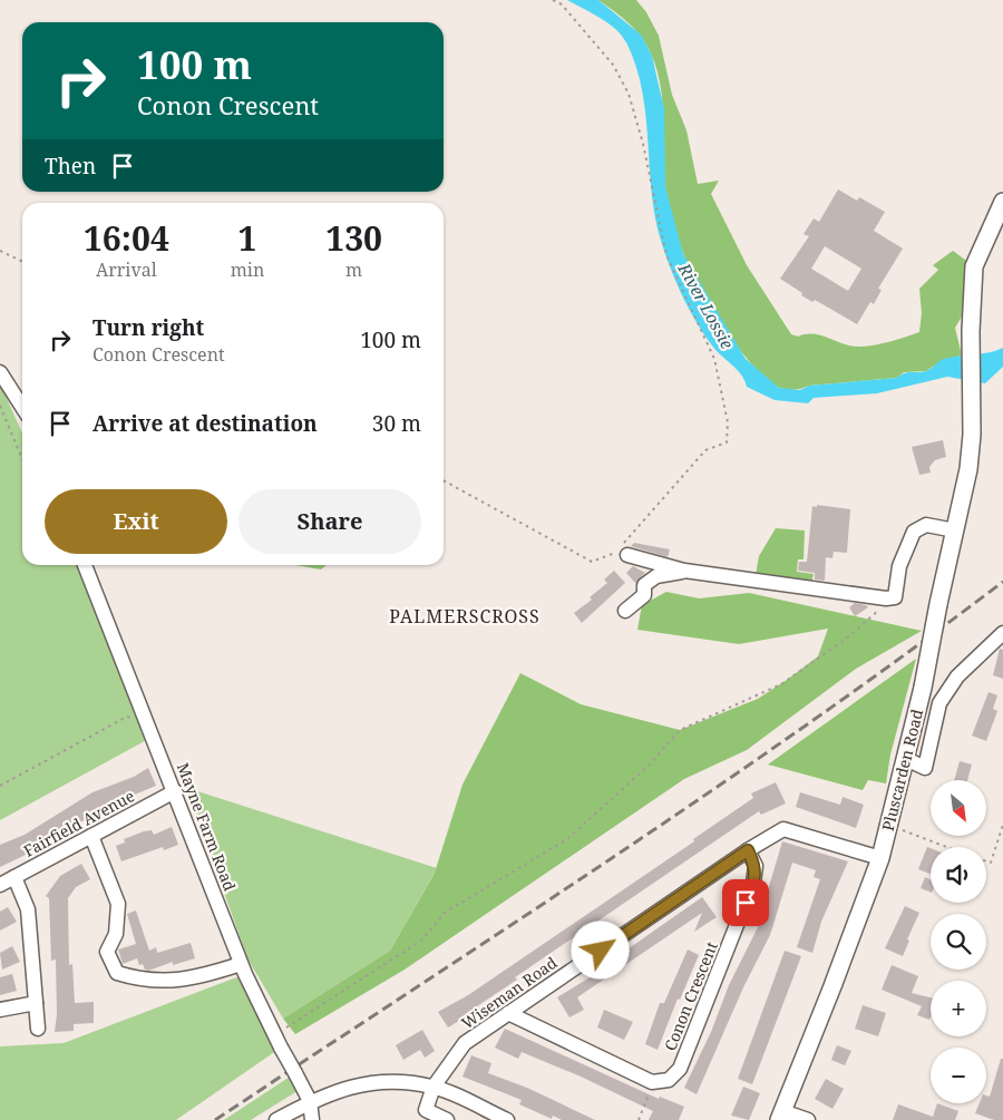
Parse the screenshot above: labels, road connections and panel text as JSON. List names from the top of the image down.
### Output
{
  "streets": {
    "main road": ["Pluscarden Road"],
    "street": [
      "Fairfield Avenue",
      "Mayne Farm Road",
      "Wiseman Road",
      "Conon Crescent"
    ]
  },
  "crossings": [
    ["Pluscarden Road", "Wiseman Road"],
    ["Fairfield Avenue", "Mayne Farm Road"],
    ["Wiseman Road", "Conon Crescent"]
  ],
  "districts": ["PALMERSCROSS"],
  "water": ["River Lossie"],
  "north": "bottom right",
  "page": {
    "turn": ["100 m", "Conon Crescent"],
    "then": "Then",
    "eta": [
      "16:04",
      "Arrival",
      "1",
      "min",
      "130",
      "m"
    ],
    "list": [
      {
        "name": "Turn right",
        "note": "Conon Crescent",
        "value": "100 m"
      },
      {
        "name": "Arrive at destination",
        "value": "30 m"
      }
    ],
    "buttons": ["Exit", "Share"],
    "map_buttons": ["+", "−"]
  }
}
